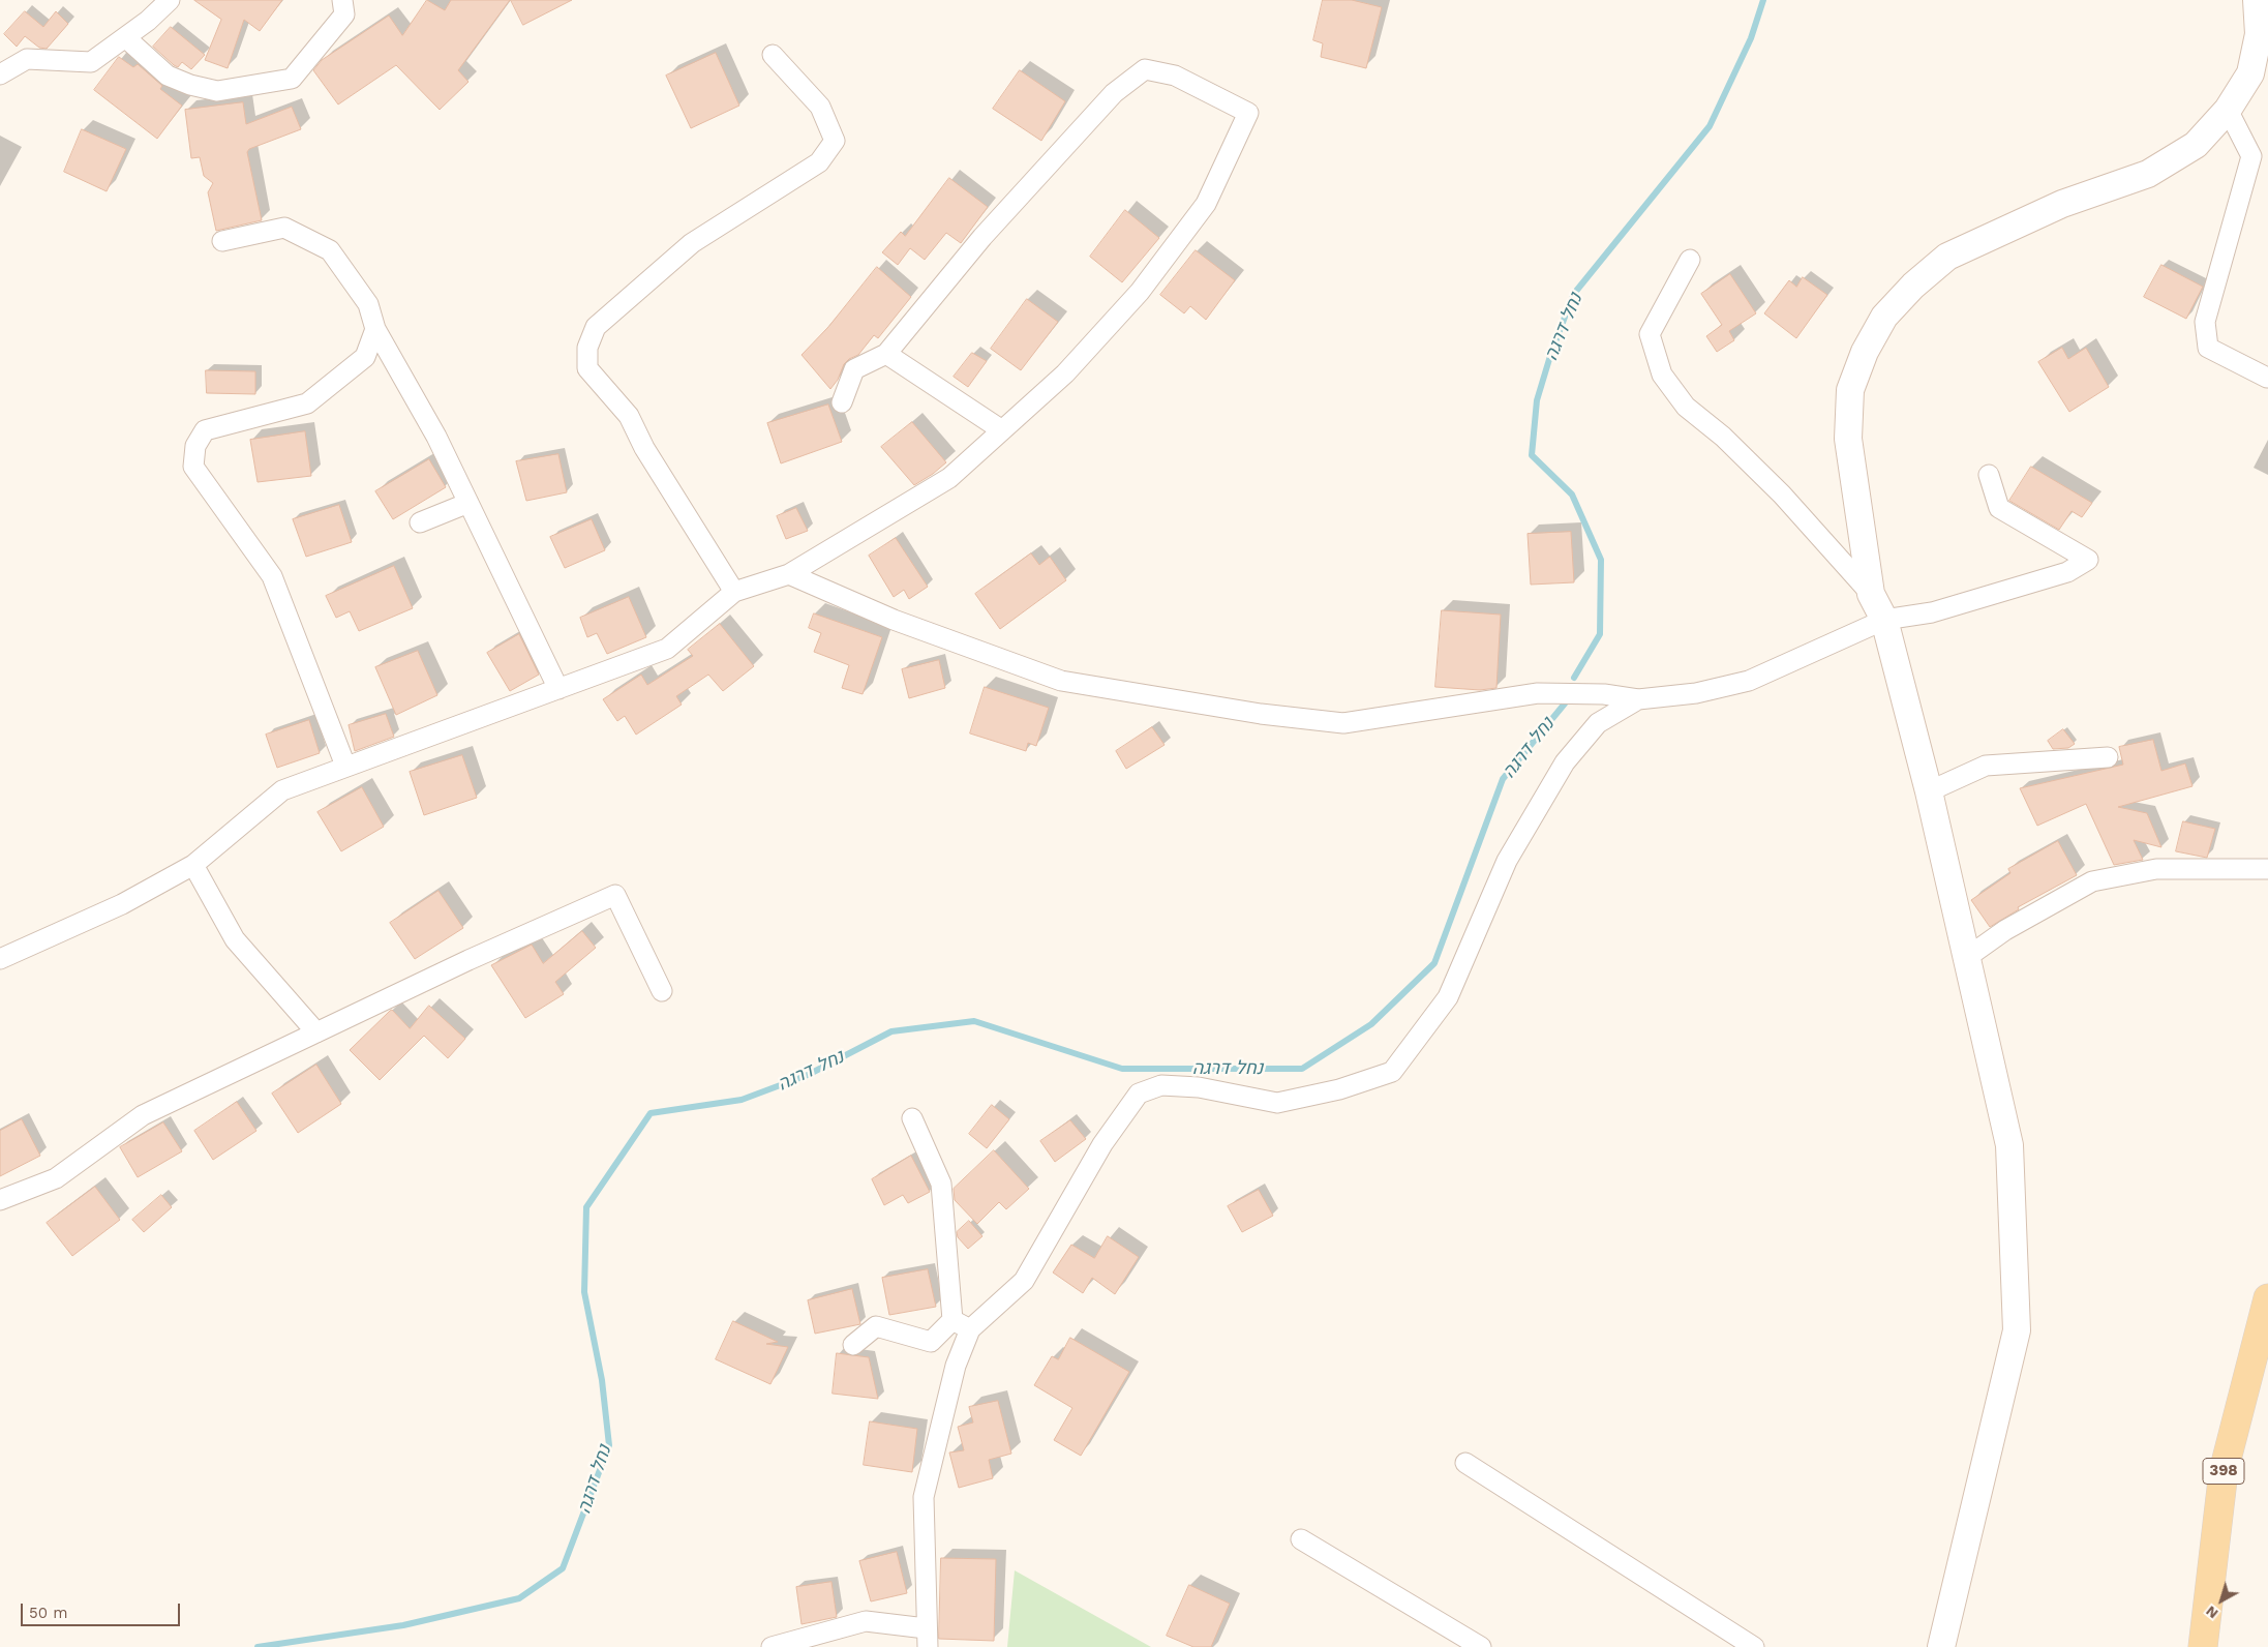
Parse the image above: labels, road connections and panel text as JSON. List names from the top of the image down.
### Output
{
  "streets": {
    "main road": ["398"]
  },
  "water": ["נחל דרגה"],
  "scale_bar": "50 m",
  "north": "bottom left"
}
